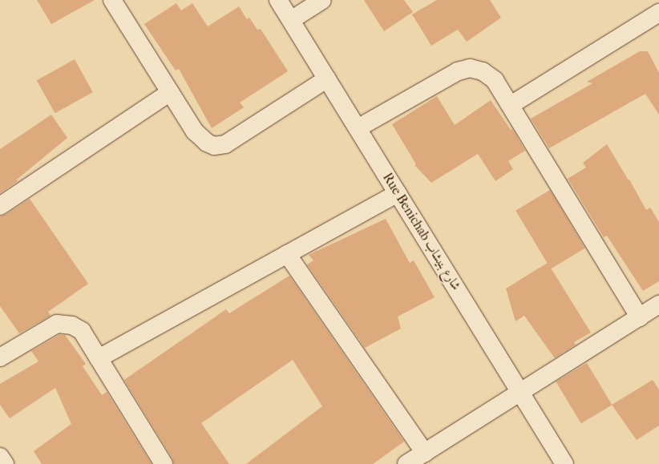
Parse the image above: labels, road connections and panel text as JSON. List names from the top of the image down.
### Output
{
  "streets": {
    "street": ["Rue Benichab شارع بنيشاب"]
  }
}
